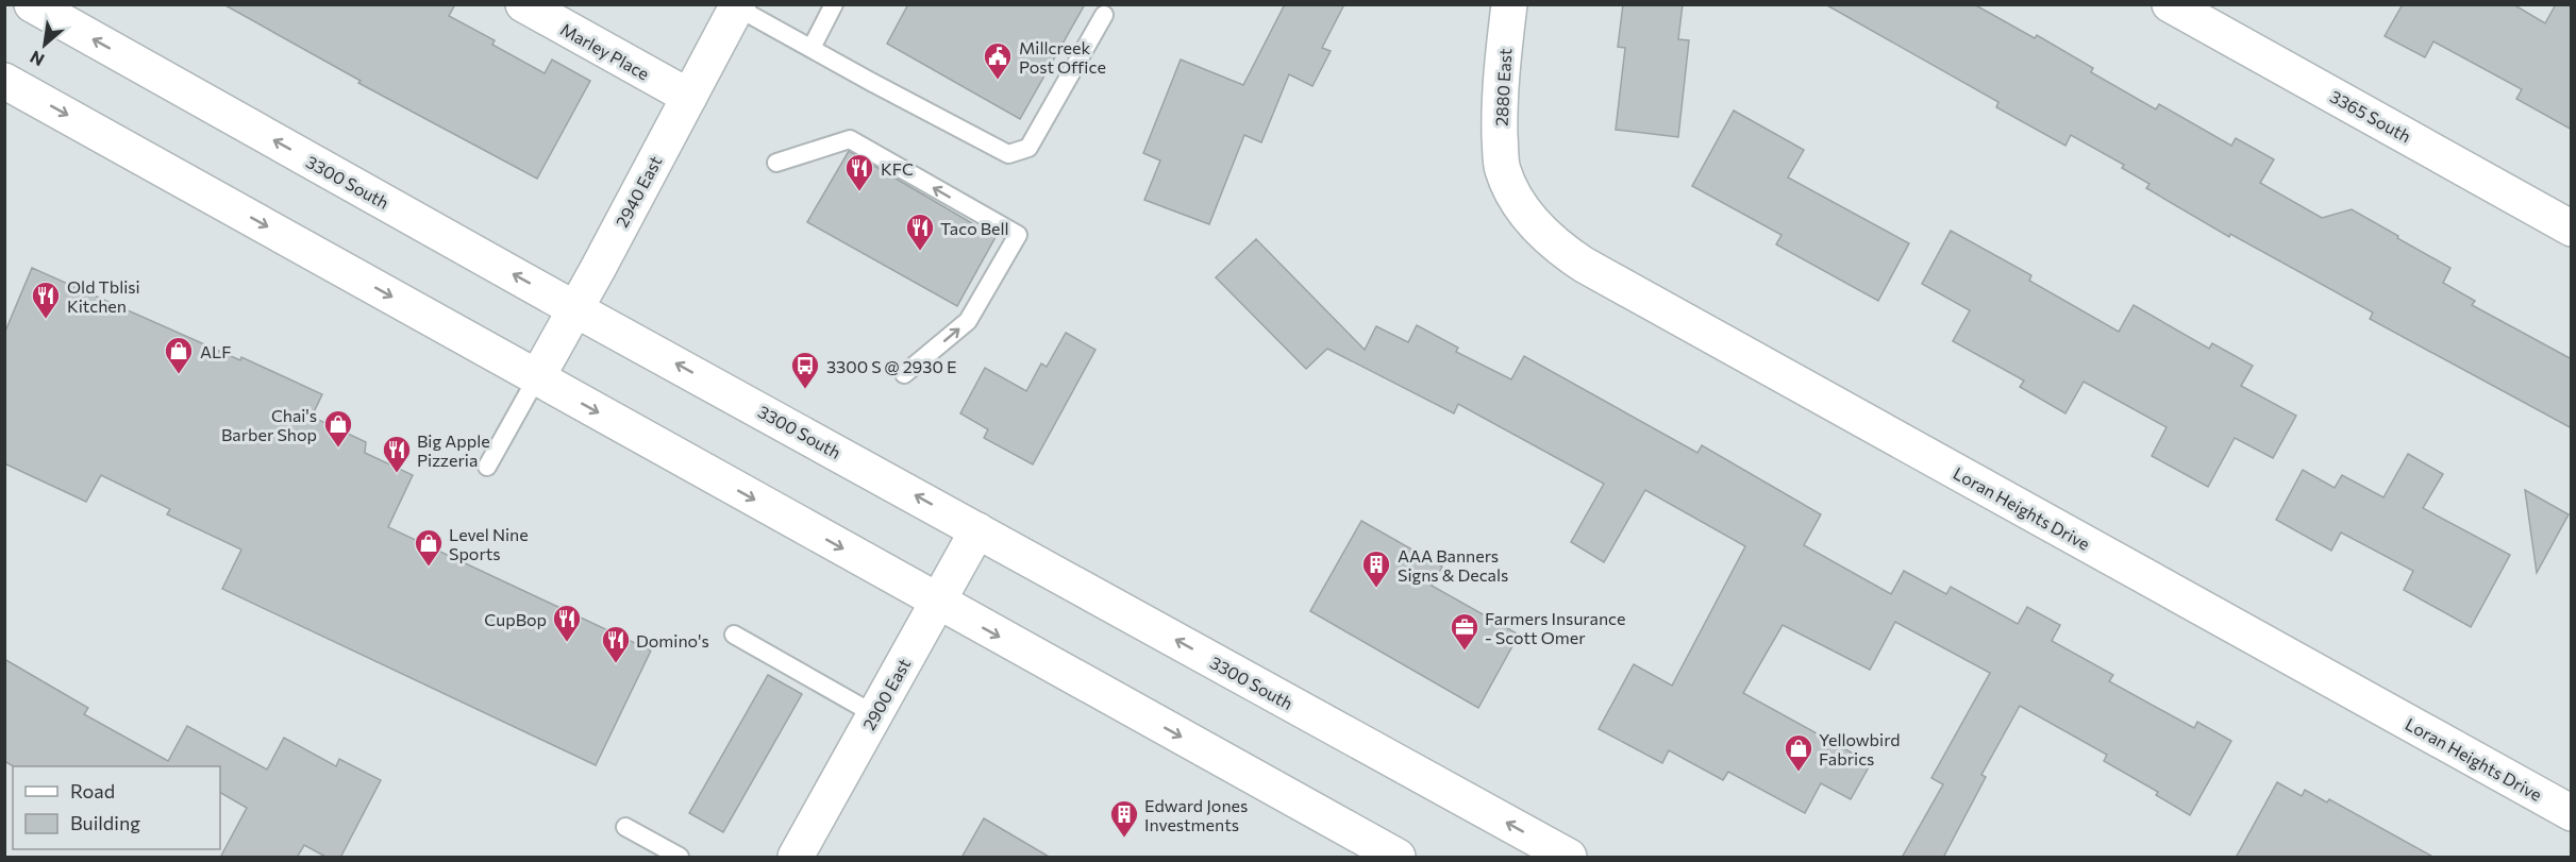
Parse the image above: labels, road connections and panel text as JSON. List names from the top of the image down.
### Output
{
  "streets": {
    "main road": [
      "Marley Place",
      "2880 East",
      "3365 South",
      "3300 South",
      "2940 East",
      "Loran Heights Drive",
      "2900 East"
    ]
  },
  "crossings": [
    ["Marley Place", "2940 East"],
    ["2880 East", "Loran Heights Drive"],
    ["3300 South", "2940 East"],
    ["3300 South", "2900 East"]
  ],
  "places": {
    "public building": ["Millcreek Post Office"],
    "restaurant": [
      "KFC",
      "Taco Bell",
      "Old Tblisi Kitchen",
      "Big Apple Pizzeria",
      "CupBop",
      "Domino's"
    ],
    "shop": [
      "ALF",
      "Chai's Barber Shop",
      "Level Nine Sports",
      "Yellowbird Fabrics"
    ],
    "bus stop": ["3300 S @ 2930 E"],
    "building": ["AAA Banners Signs & Decals", "Edward Jones Investments"],
    "office": ["Farmers Insurance - Scott Omer"]
  },
  "legend": ["Road", "Building"],
  "north": "bottom left"
}
